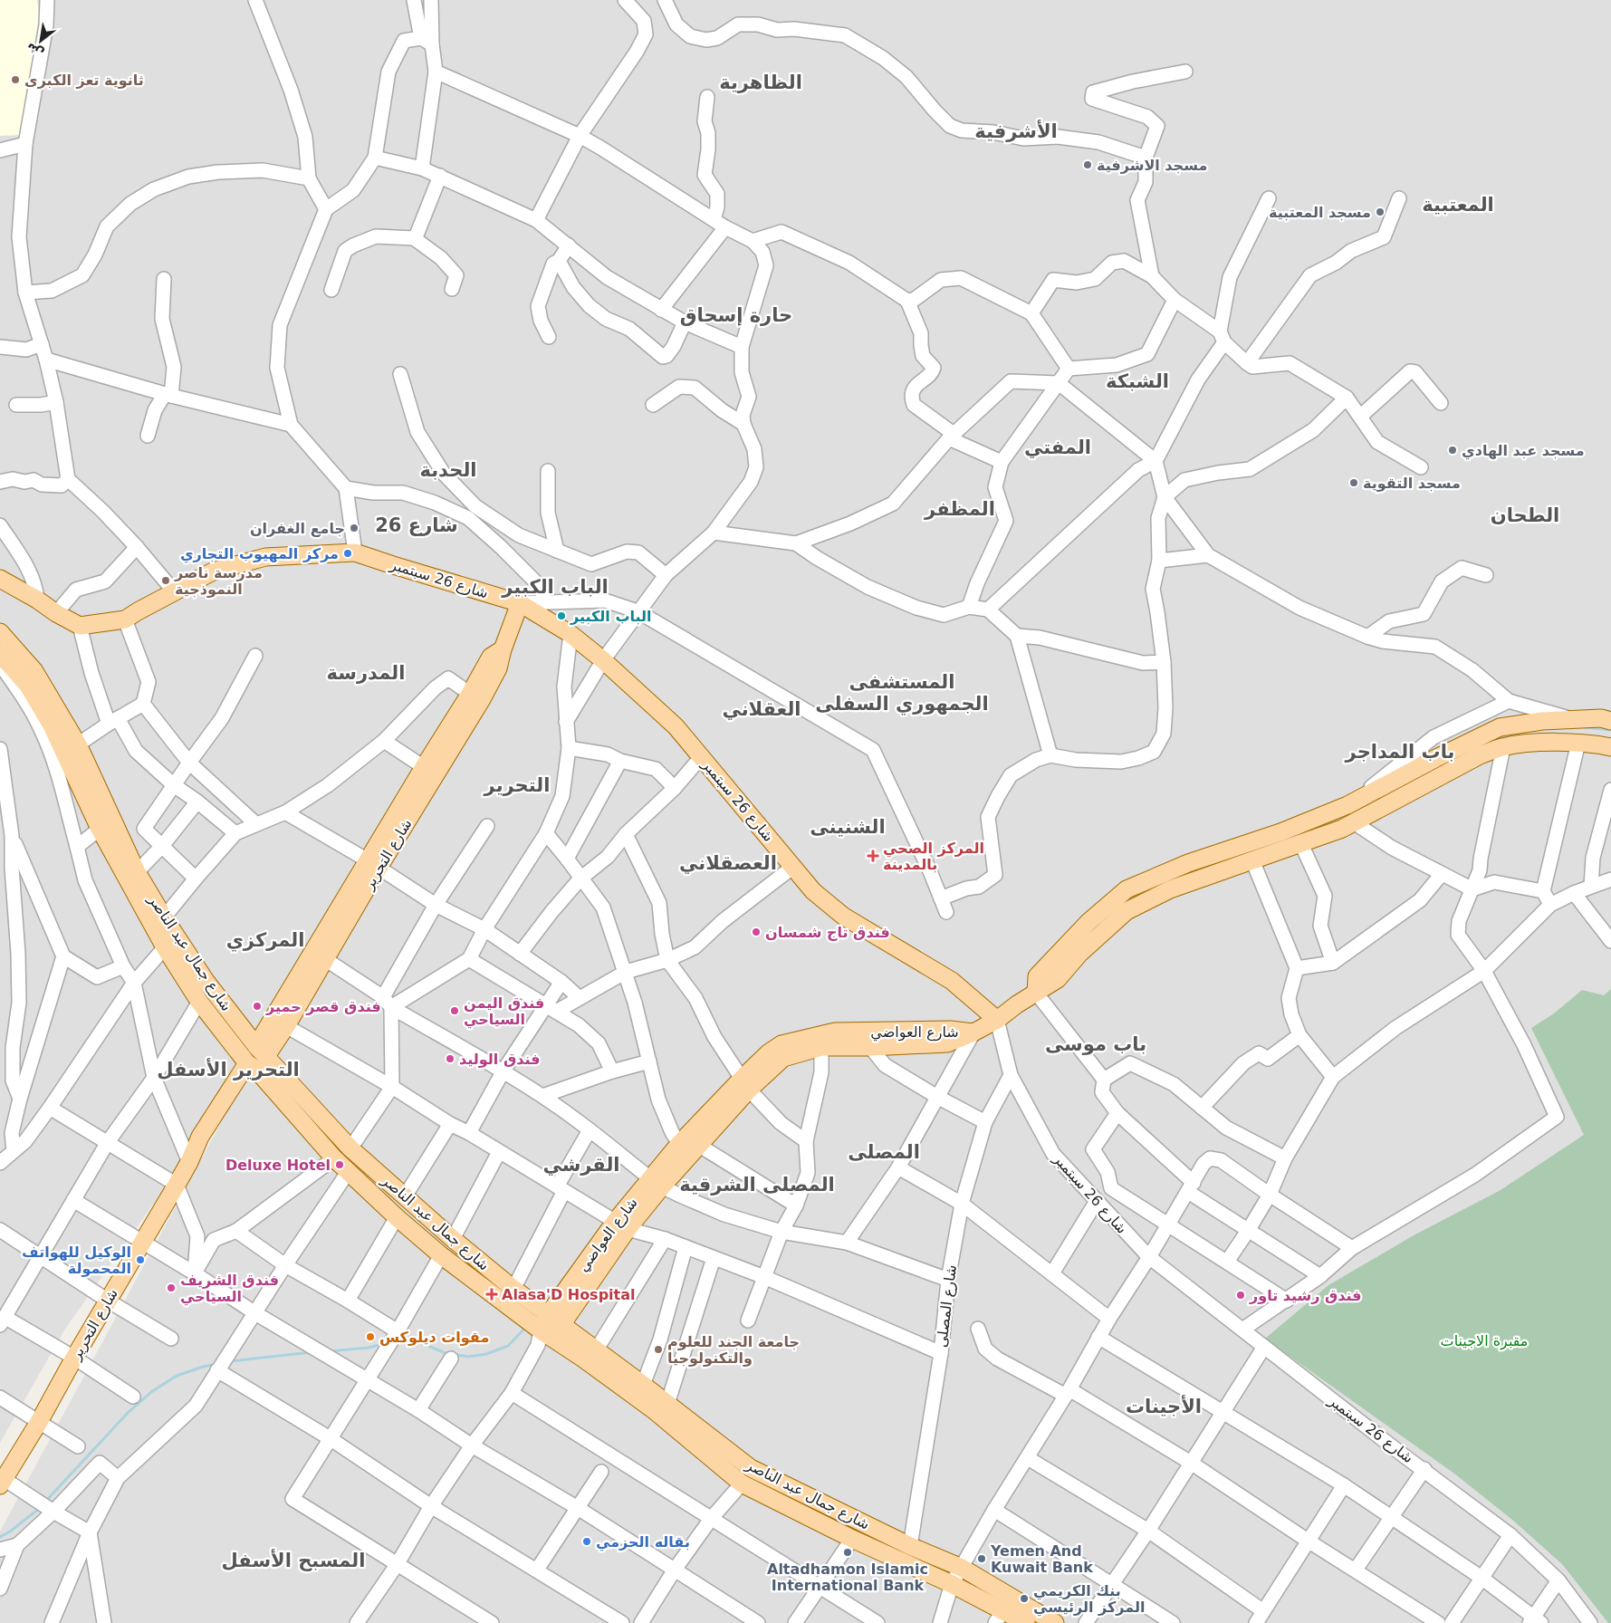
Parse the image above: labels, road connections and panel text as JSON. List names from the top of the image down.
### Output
{
  "streets": {
    "main road": [
      "شارع 26 سبتمبر",
      "شارع التحرير",
      "شارع جمال عبد الناصر",
      "شارع العواضي"
    ],
    "street": ["شارع المصلى"]
  },
  "crossings": [
    ["شارع 26 سبتمبر", "شارع التحرير"],
    ["شارع 26 سبتمبر", "شارع المصلى"],
    ["شارع التحرير", "شارع جمال عبد الناصر"],
    ["شارع جمال عبد الناصر", "شارع العواضي"],
    ["شارع جمال عبد الناصر", "شارع المصلى"]
  ],
  "districts": [
    "الظاهرية",
    "الأشرفية",
    "المعتبية",
    "حارة إسحاق",
    "الشبكة",
    "المفتي",
    "الحدبة",
    "المظفر",
    "الطحان",
    "شارع 26",
    "الباب الكبير",
    "المدرسة",
    "المستشفى الجمهوري السفلى",
    "العقلاني",
    "باب المداجر",
    "التحرير",
    "الشنينى",
    "العصقلاني",
    "المركزي",
    "باب موسى",
    "التحرير الأسفل",
    "المصلى",
    "القرشي",
    "المصلى الشرقية",
    "الأجينات",
    "المسبح الأسفل"
  ],
  "parks": ["مقبرة الاجينات"],
  "places": {
    "other": [
      "ثانوية تعز الكبرى",
      "مسجد الاشرفية",
      "مسجد المعتبية",
      "مسجد عبد الهادي",
      "مسجد التقوية",
      "جامع الغفران",
      "مركز المهيوب التجاري",
      "مدرسة ناصر النموذجية",
      "الباب الكبير",
      "فندق تاج شمسان",
      "فندق قصر حمير",
      "فندق اليمن السياحي",
      "فندق الوليد",
      "Deluxe Hotel",
      "الوكيل للهواتف المحمولة",
      "فندق الشريف السياحي",
      "فندق رشيد تاور",
      "مقوات ديلوكس",
      "جامعة الجند للعلوم والتكنولوجيا",
      "بقاله الحزمي",
      "Altadhamon Islamic International Bank",
      "Yemen And Kuwait Bank",
      "بنك الكريمي المركز الرئيسي"
    ],
    "health": ["المركز الصحي بالمدينة", "Alasa'D Hospital"]
  },
  "north": "bottom left"
}
